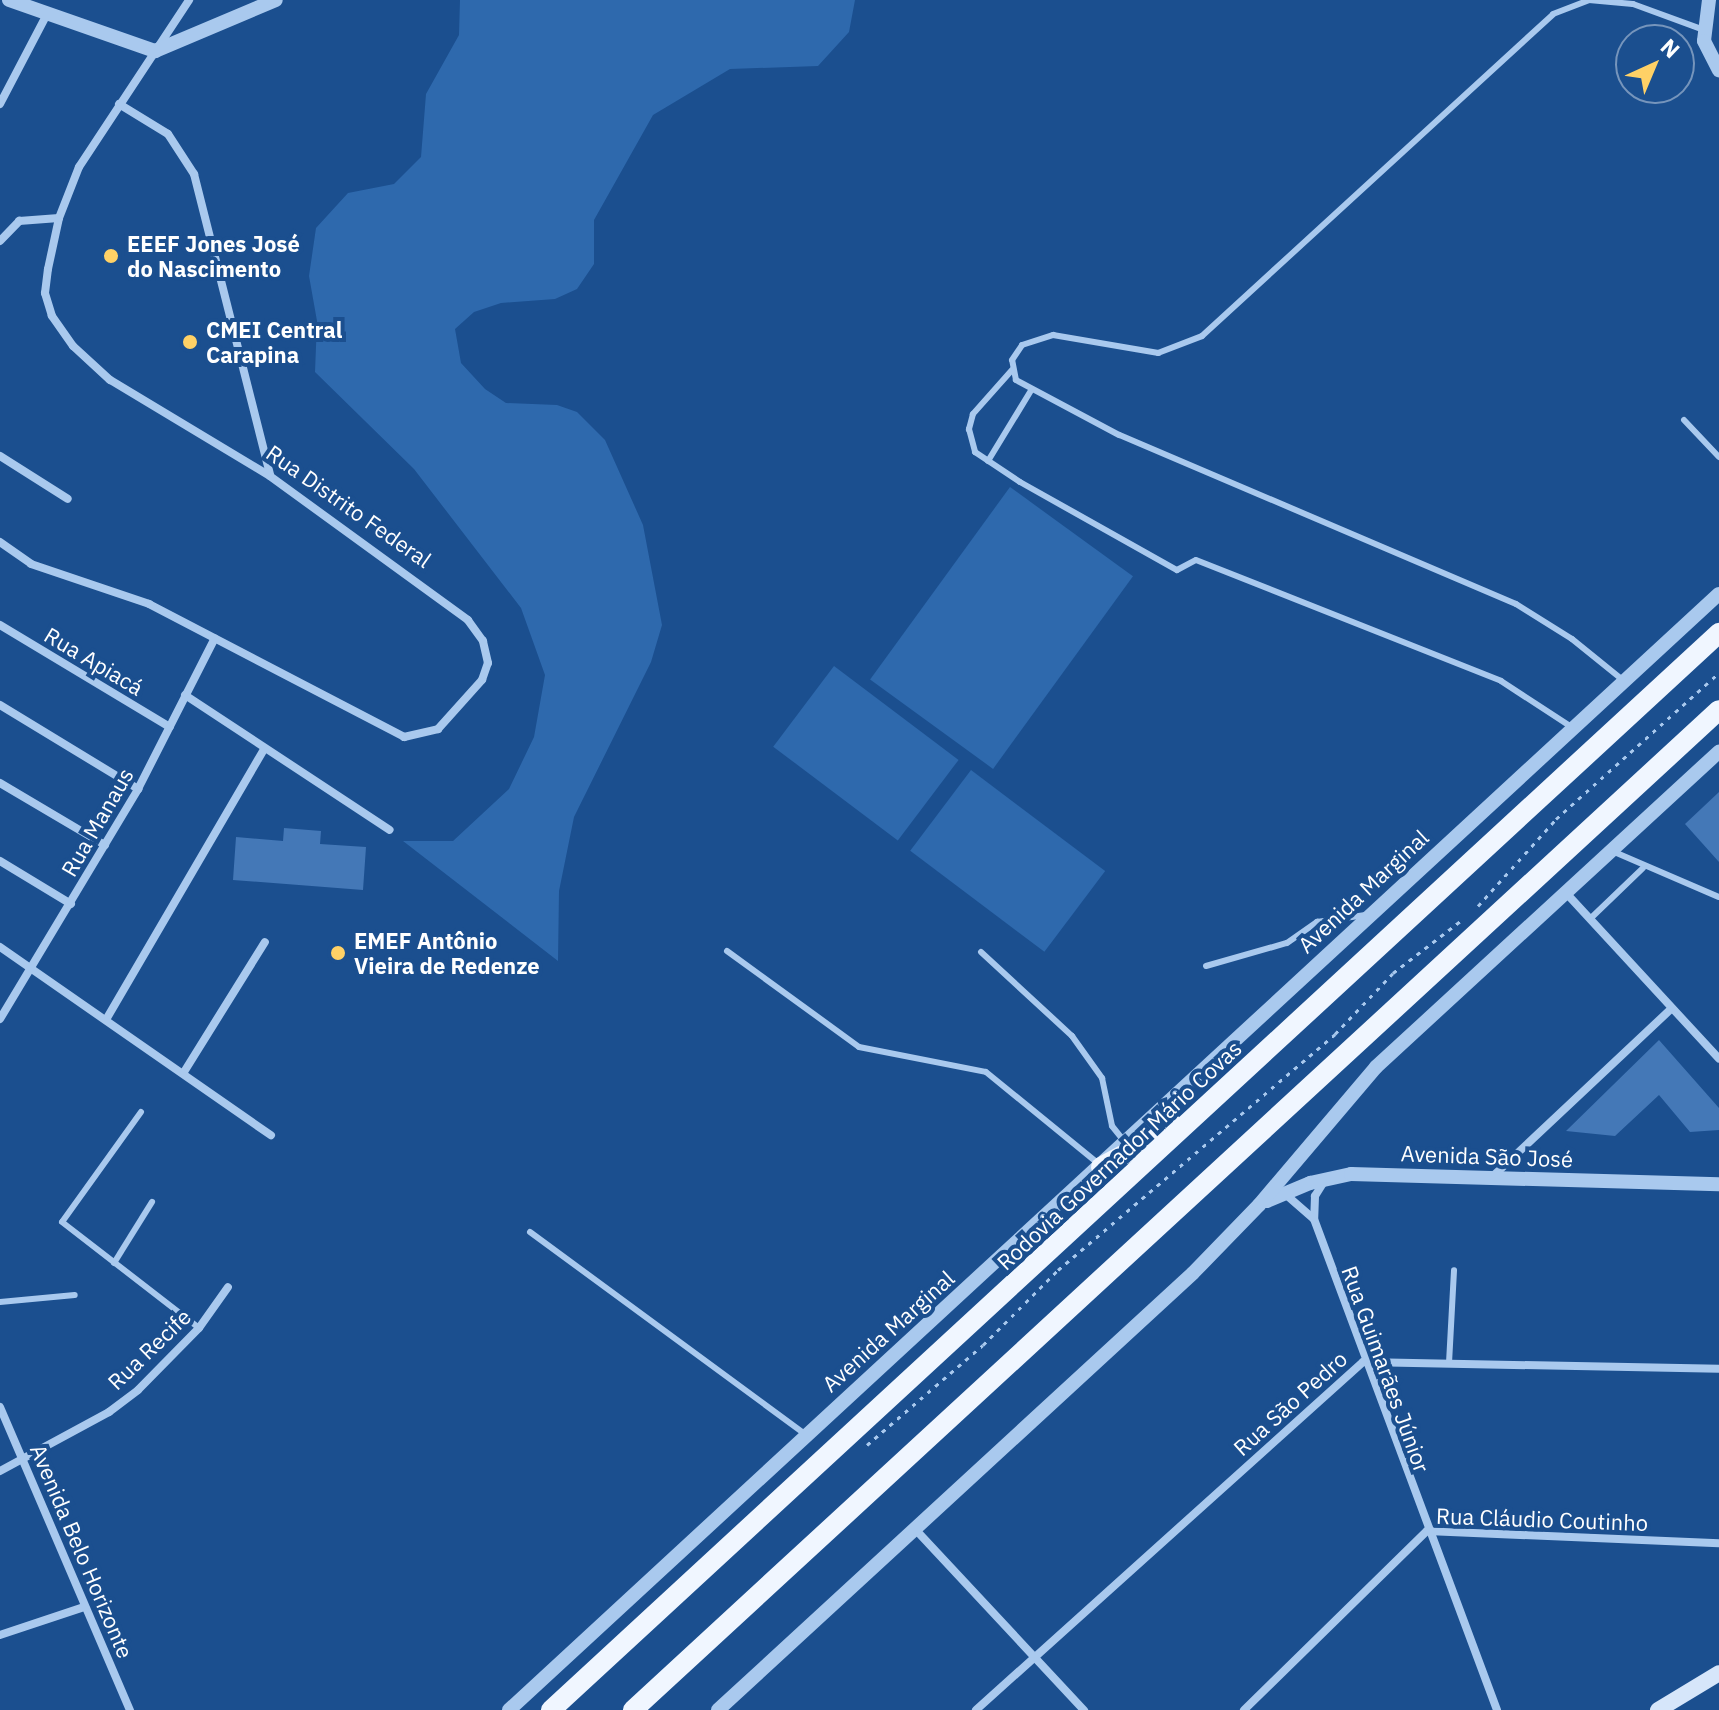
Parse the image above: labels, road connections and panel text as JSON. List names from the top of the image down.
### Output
{
  "streets": {
    "main road": ["Rodovia Governador Mário Covas"],
    "street": [
      "Rua Distrito Federal",
      "Rua Apiacá",
      "Rua Manaus",
      "Avenida Marginal",
      "Avenida São José",
      "Rua Recife",
      "Rua Guimarães Júnior",
      "Rua São Pedro",
      "Rua Cláudio Coutinho",
      "Avenida Belo Horizonte"
    ]
  },
  "crossings": [
    ["Rua Distrito Federal", "Rua Manaus"],
    ["Rua Apiacá", "Rua Manaus"],
    ["Rua Recife", "Avenida Belo Horizonte"],
    ["Rua Guimarães Júnior", "Rua São Pedro"],
    ["Rua Guimarães Júnior", "Rua Cláudio Coutinho"]
  ],
  "places": ["EEEF Jones José do Nascimento", "CMEI Central Carapina", "EMEF Antônio Vieira de Redenze"],
  "north": "top right"
}
